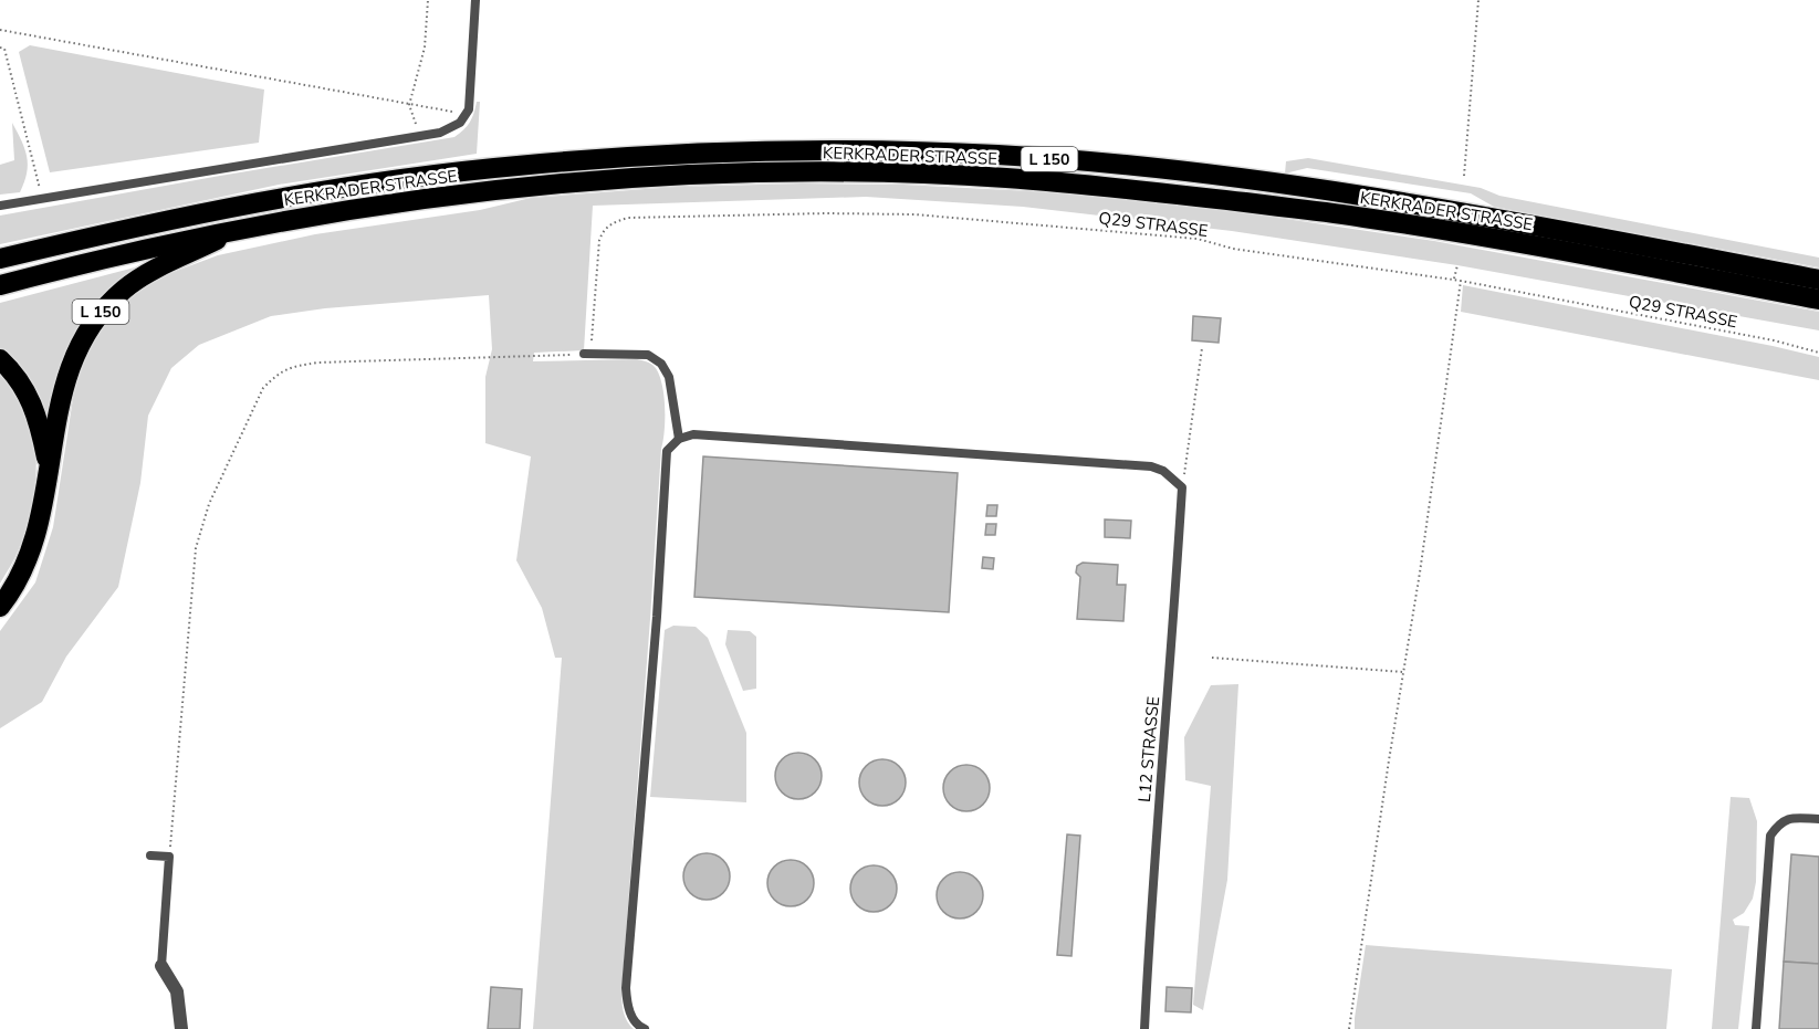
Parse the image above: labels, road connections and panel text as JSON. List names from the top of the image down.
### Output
{
  "streets": {
    "highway": ["KERKRADER STRASSE", "L 150"],
    "lane": ["L12 STRASSE"],
    "path": ["Q29 STRASSE"]
  },
  "crossings": [
    ["KERKRADER STRASSE", "L 150"]
  ]
}
